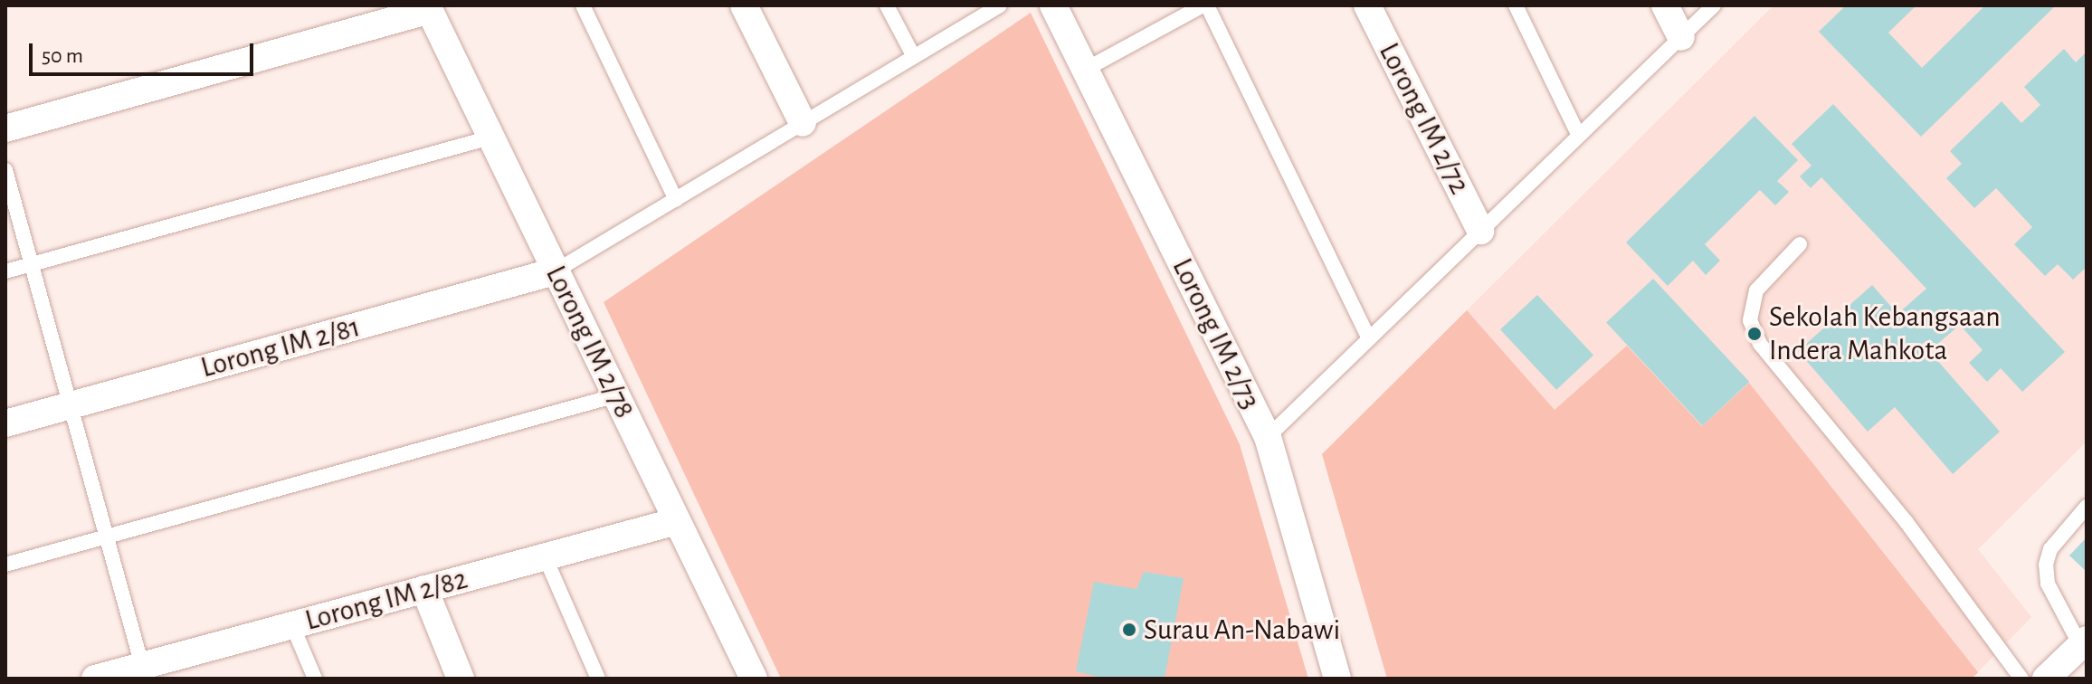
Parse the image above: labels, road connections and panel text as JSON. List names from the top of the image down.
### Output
{
  "streets": {
    "street": [
      "Lorong IM 2/72",
      "Lorong IM 2/73",
      "Lorong IM 2/78",
      "Lorong IM 2/81",
      "Lorong IM 2/82"
    ]
  },
  "crossings": [
    ["Lorong IM 2/78", "Lorong IM 2/81"],
    ["Lorong IM 2/78", "Lorong IM 2/82"]
  ],
  "places": ["Sekolah Kebangsaan Indera Mahkota", "Surau An-Nabawi"],
  "scale_bar": "50 m"
}
